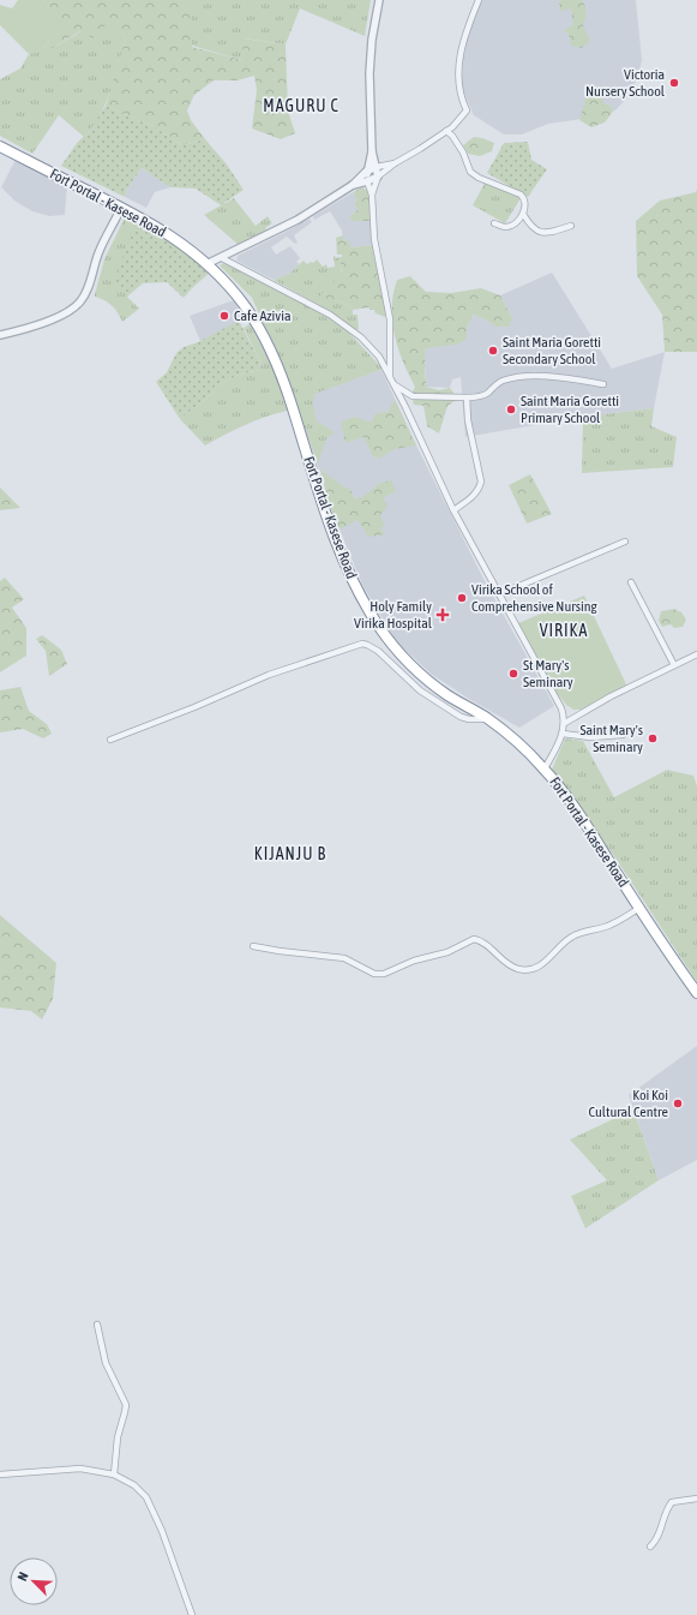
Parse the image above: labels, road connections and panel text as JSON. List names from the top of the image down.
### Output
{
  "streets": {
    "highway": ["Fort Portal - Kasese Road"]
  },
  "districts": ["MAGURU C", "VIRIKA", "KIJANJU B"],
  "places": {
    "other": [
      "Victoria Nursery School",
      "Cafe Azivia",
      "Saint Maria Goretti Secondary School",
      "Saint Maria Goretti Primary School",
      "Virika School of Comprehensive Nursing",
      "St Mary's Seminary",
      "Saint Mary's Seminary",
      "Koi Koi Cultural Centre"
    ],
    "health": ["Holy Family Virika Hospital"]
  },
  "north": "top left"
}
